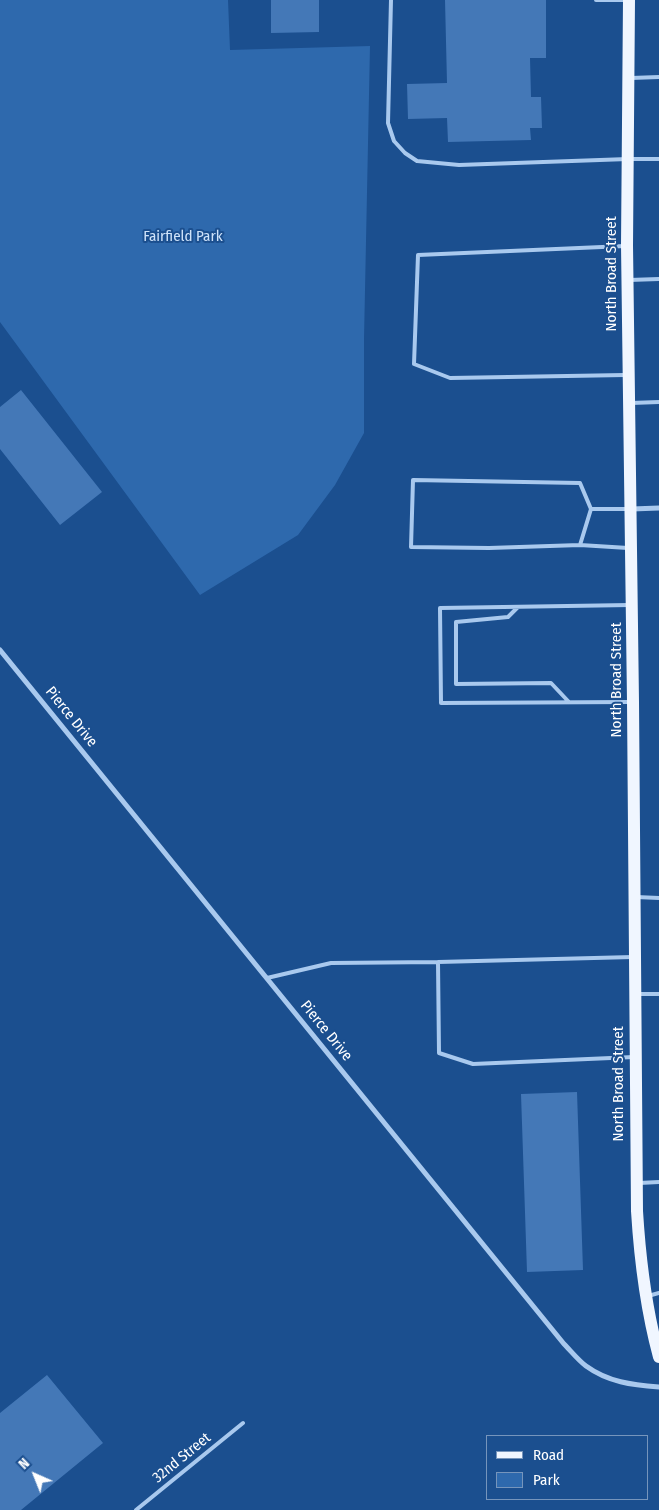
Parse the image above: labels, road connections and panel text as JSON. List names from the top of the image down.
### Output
{
  "streets": {
    "main road": ["North Broad Street"],
    "street": ["Pierce Drive"],
    "lane": ["32nd Street"]
  },
  "parks": ["Fairfield Park"],
  "legend": ["Road", "Park"],
  "north": "top left"
}
